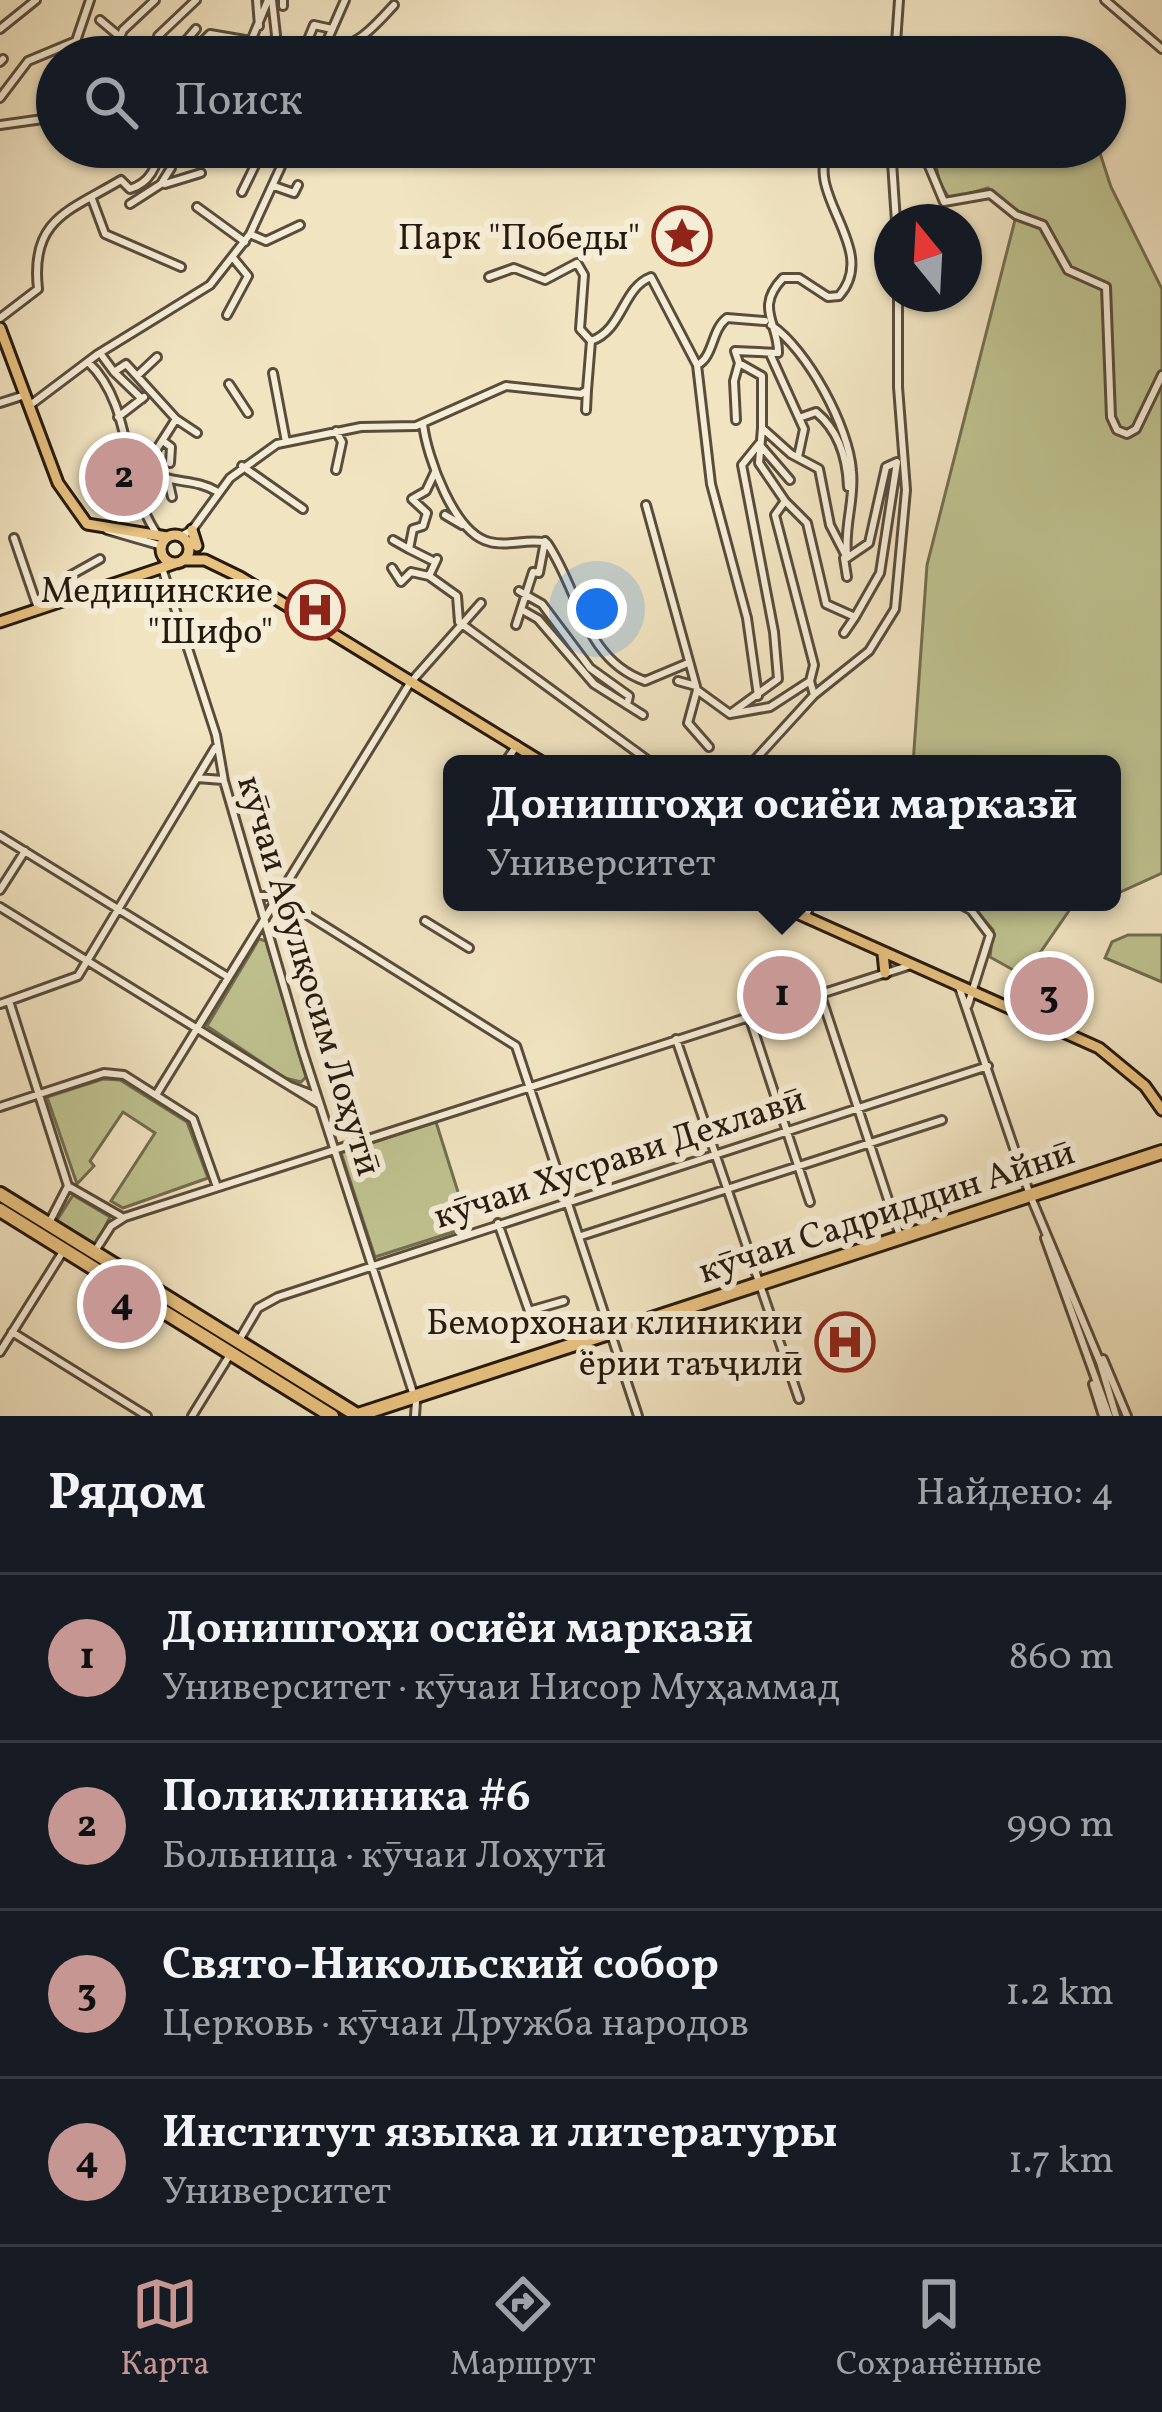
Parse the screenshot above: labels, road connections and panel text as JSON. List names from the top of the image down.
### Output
{
  "streets": {
    "highway": ["кӯчаи Садриддин Айнӣ"],
    "street": ["кӯчаи Абулқосим Лоҳутӣ", "кӯчаи Хусрави Дехлавӣ"]
  },
  "crossings": [
    ["кӯчаи Абулқосим Лоҳутӣ", "кӯчаи Хусрави Дехлавӣ"],
    ["кӯчаи Абулқосим Лоҳутӣ", "кӯчаи Садриддин Айнӣ"]
  ],
  "places": {
    "place": ["Парк \"Победы\""],
    "hospital": ["Медицинские \"Шифо\"", "Беморхонаи клиникии ёрии таъҷилӣ"]
  },
  "north": "top",
  "page": {
    "search": "Поиск",
    "pins": [
      "2",
      "1",
      "3",
      "4"
    ],
    "popup": ["Донишгоҳи осиёи марказӣ", "Университет"],
    "heading": ["Рядом", "Найдено: 4"],
    "list": [
      {
        "mark": "1",
        "name": "Донишгоҳи осиёи марказӣ",
        "note": "Университет · кӯчаи Нисор Муҳаммад",
        "value": "860 m"
      },
      {
        "mark": "2",
        "name": "Поликлиника #6",
        "note": "Больница · кӯчаи Лоҳутӣ",
        "value": "990 m"
      },
      {
        "mark": "3",
        "name": "Свято-Никольский собор",
        "note": "Церковь · кӯчаи Дружба народов",
        "value": "1.2 km"
      },
      {
        "mark": "4",
        "name": "Институт языка и литературы",
        "note": "Университет",
        "value": "1.7 km"
      }
    ],
    "nav": ["Карта", "Маршрут", "Сохранённые"]
  }
}
